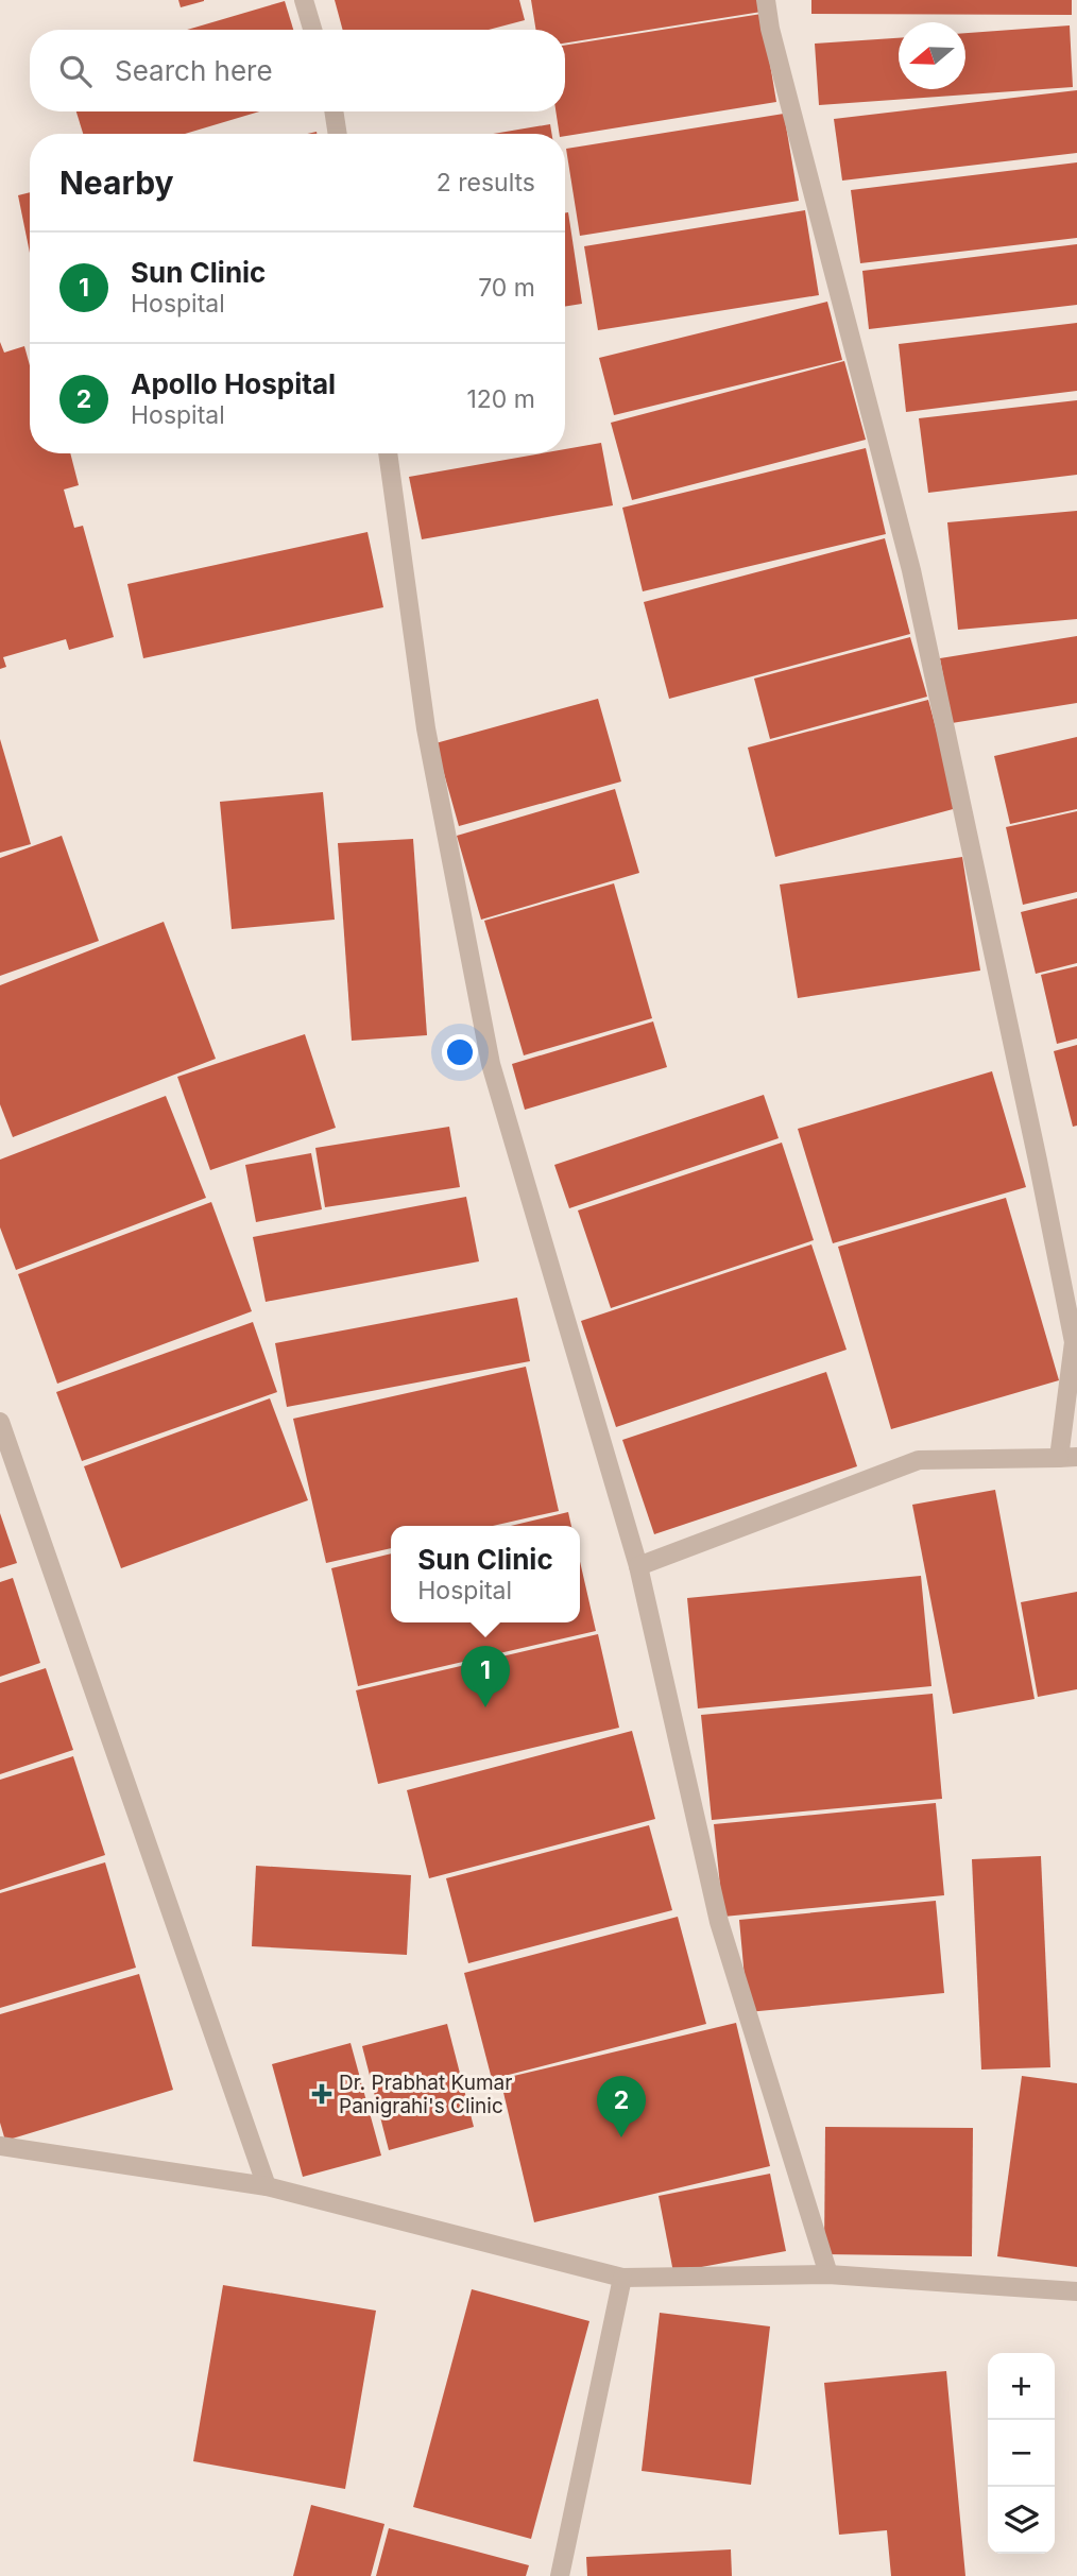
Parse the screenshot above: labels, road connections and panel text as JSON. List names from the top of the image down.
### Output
{
  "places": {
    "health": ["Dr. Prabhat Kumar Panigrahi's Clinic"]
  },
  "north": "left",
  "page": {
    "search": "Search here",
    "heading": ["Nearby", "2 results"],
    "list": [
      {
        "mark": "1",
        "name": "Sun Clinic",
        "note": "Hospital",
        "value": "70 m"
      },
      {
        "mark": "2",
        "name": "Apollo Hospital",
        "note": "Hospital",
        "value": "120 m"
      }
    ],
    "popup": ["Sun Clinic", "Hospital"],
    "pins": ["1", "2"],
    "map_buttons": ["+", "−"]
  }
}
